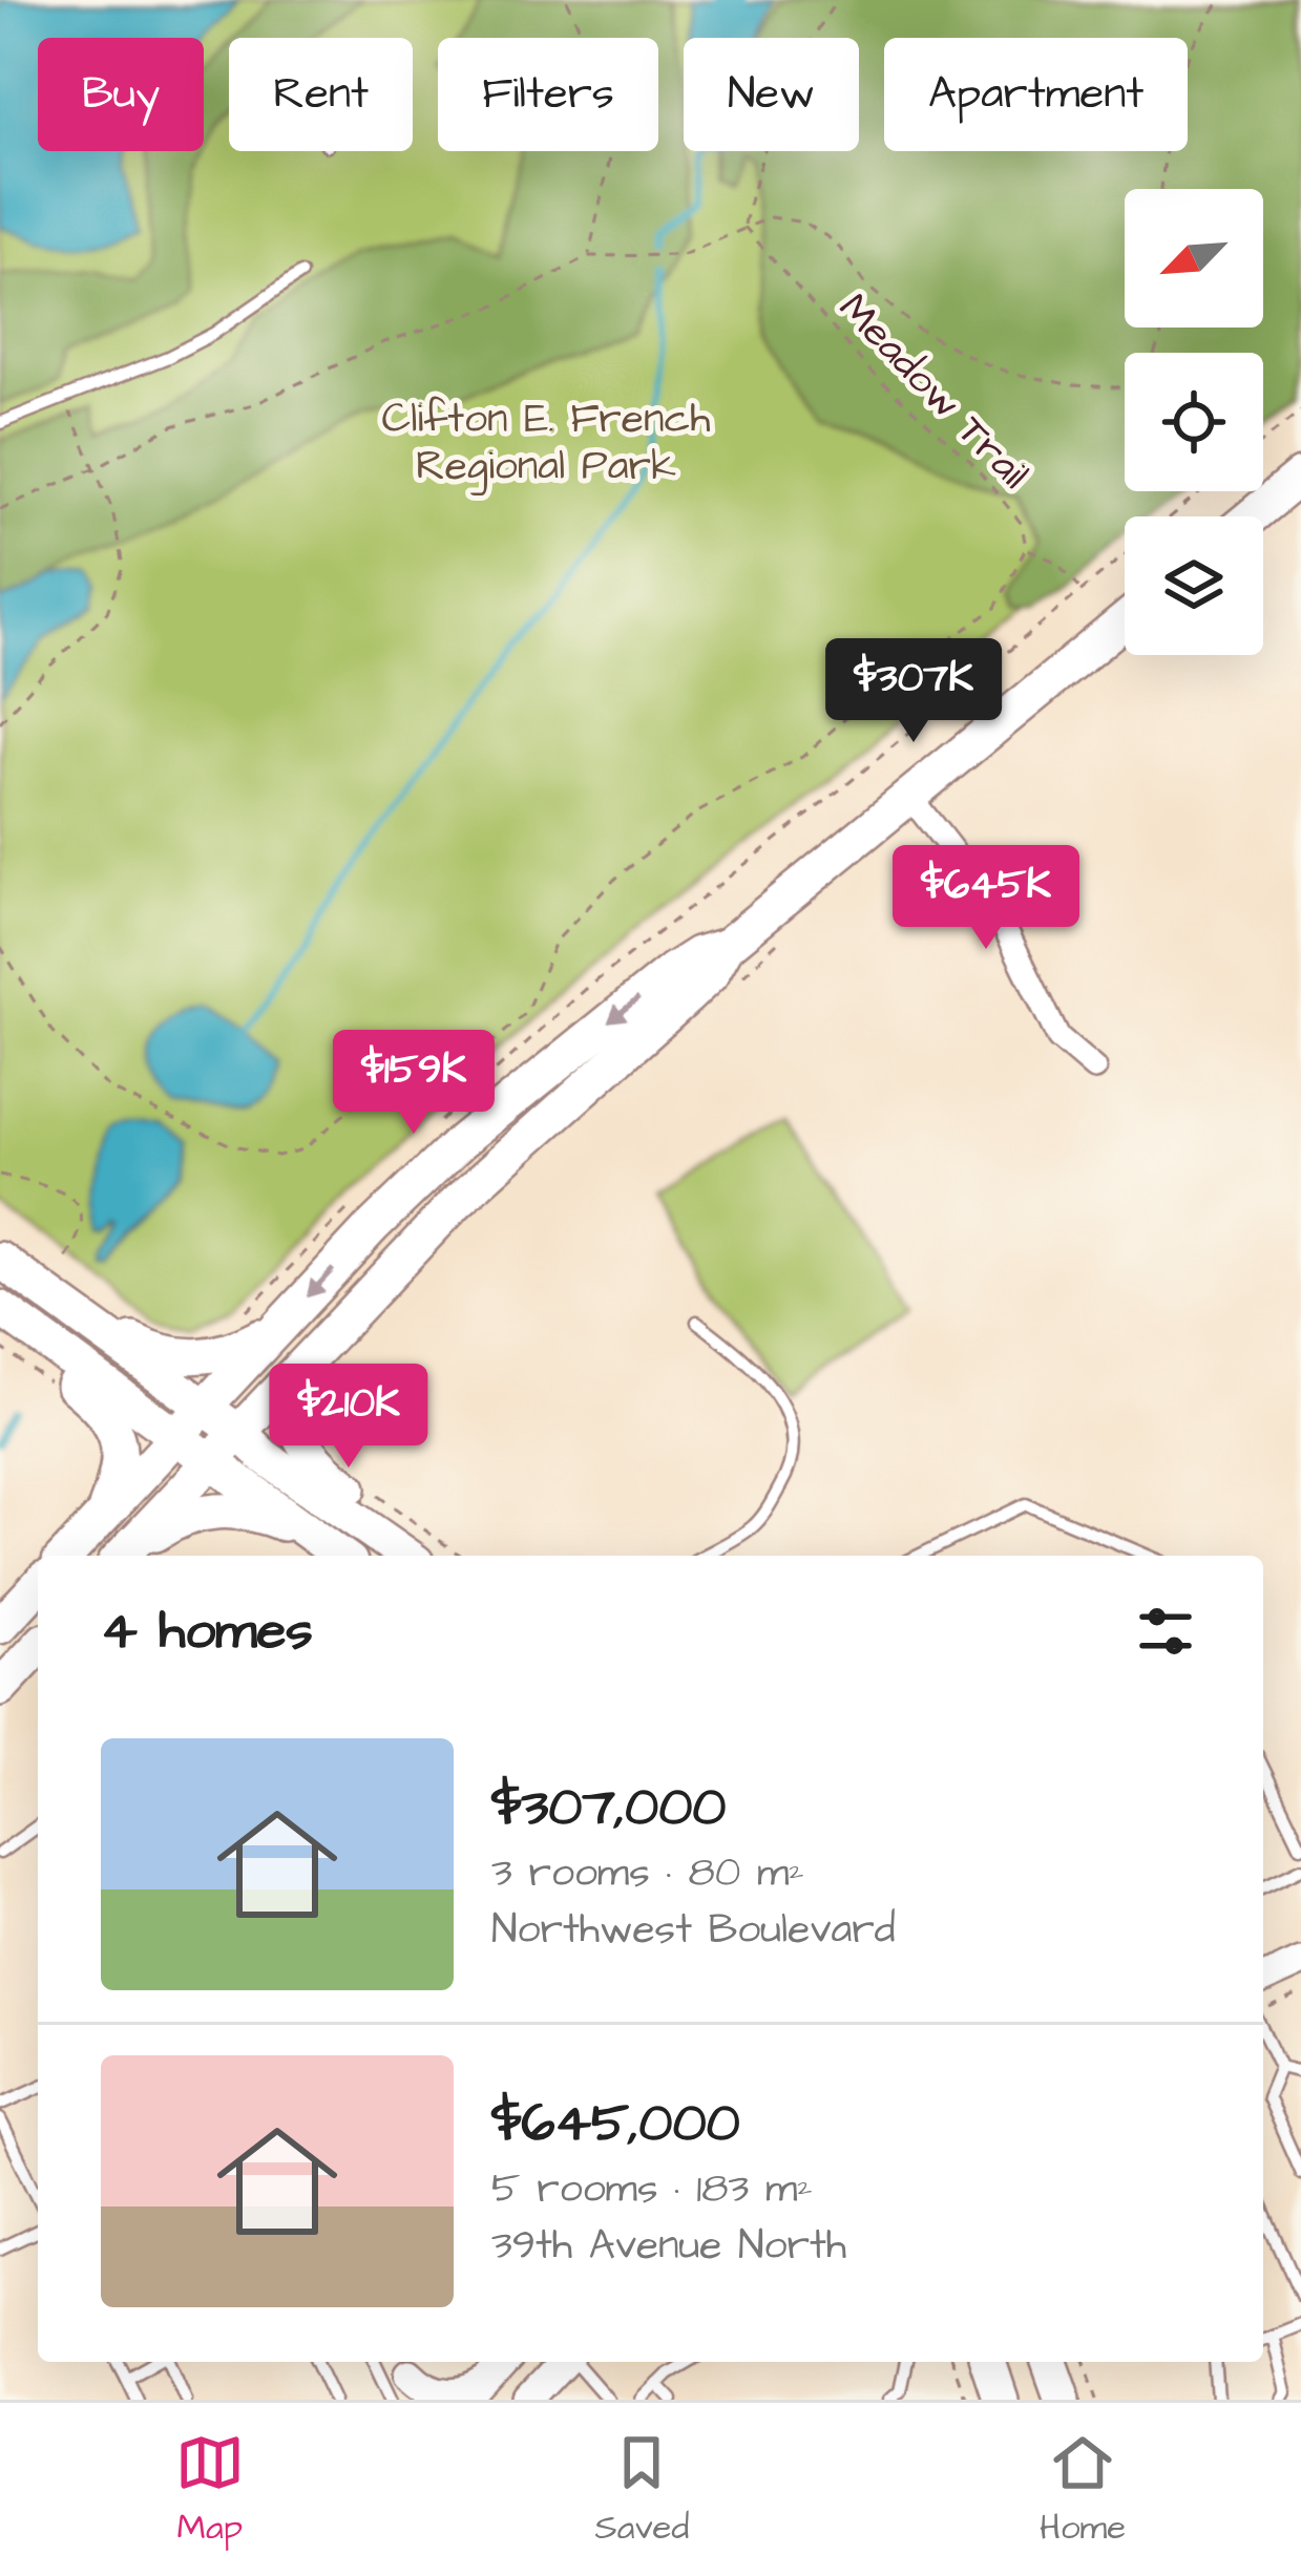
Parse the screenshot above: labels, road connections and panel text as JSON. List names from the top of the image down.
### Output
{
  "streets": {
    "path": ["Meadow Trail"]
  },
  "parks": ["Clifton E. French Regional Park"],
  "north": "bottom left",
  "page": {
    "chip": [
      "Buy",
      "Rent",
      "Filters",
      "New",
      "Apartment"
    ],
    "price": [
      "$307K",
      "$645K",
      "$159K",
      "$210K"
    ],
    "heading": "4 homes",
    "list": [
      {
        "name": "$307,000",
        "note": "3 rooms · 80 m² · Northwest Boulevard"
      },
      {
        "name": "$645,000",
        "note": "5 rooms · 183 m² · 39th Avenue North"
      }
    ],
    "tabs": ["Map", "Saved", "Home"]
  }
}
